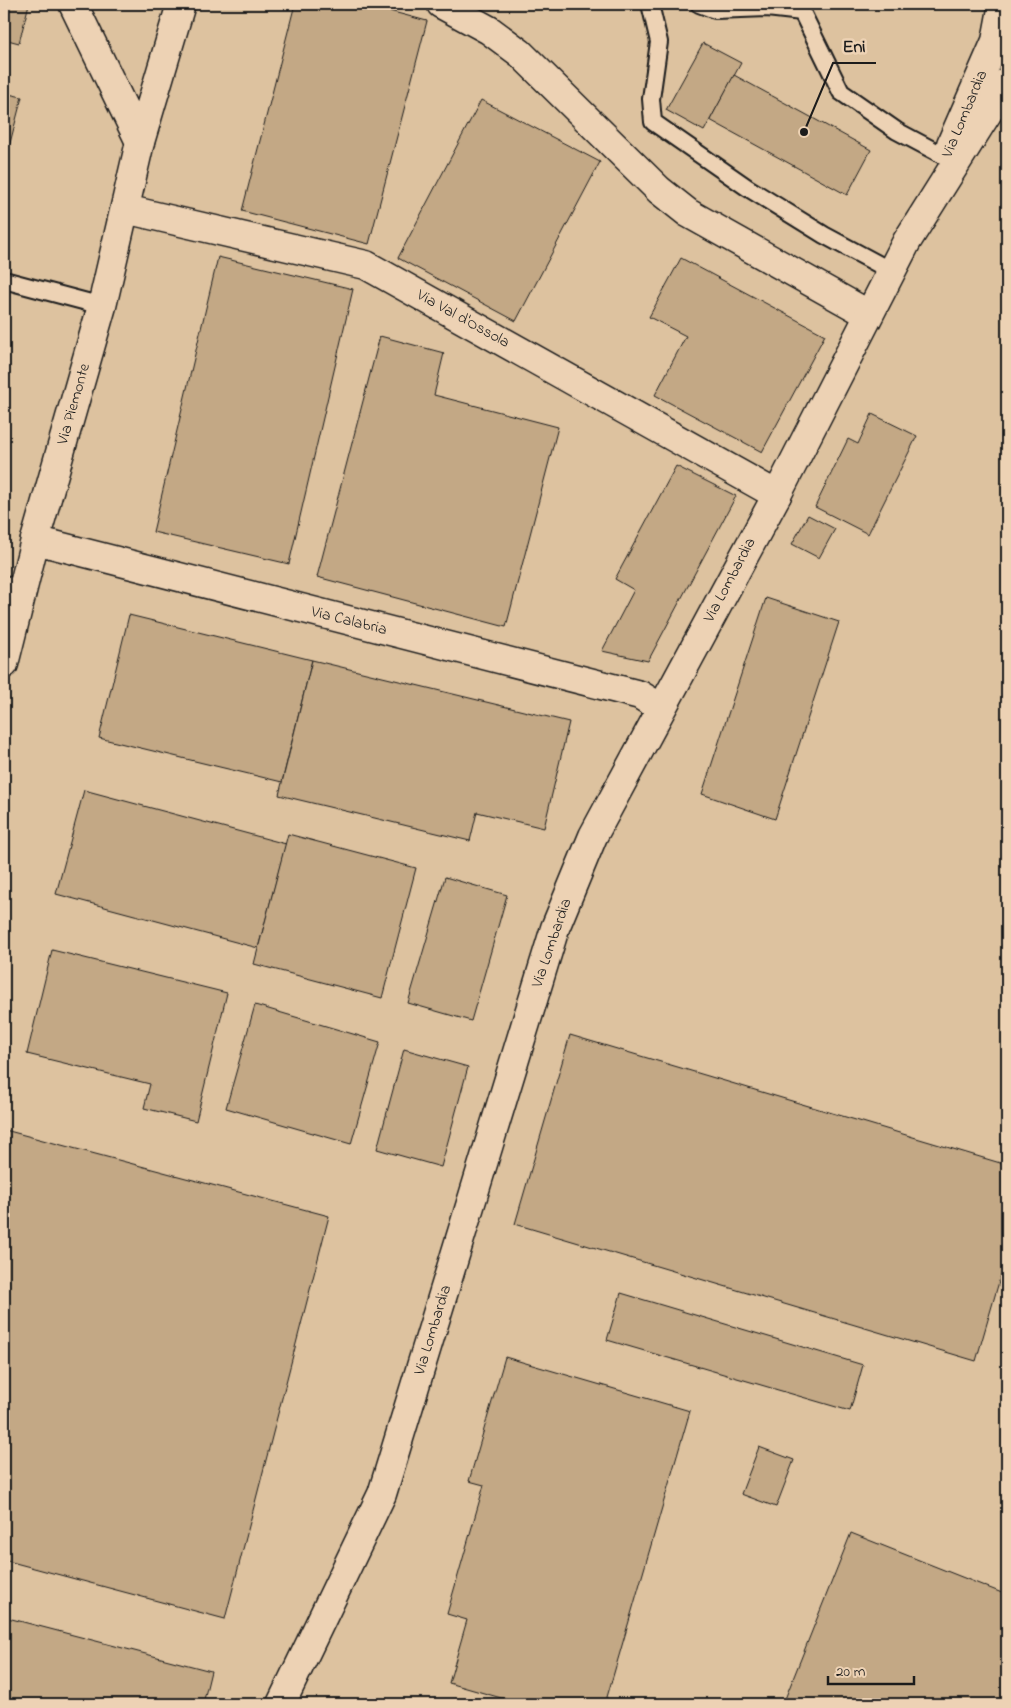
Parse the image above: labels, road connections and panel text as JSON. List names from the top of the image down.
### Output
{
  "streets": {
    "street": [
      "Via Lombardia",
      "Via Val d'Ossola",
      "Via Piemonte",
      "Via Calabria"
    ]
  },
  "crossings": [
    ["Via Lombardia", "Via Val d'Ossola"],
    ["Via Lombardia", "Via Calabria"],
    ["Via Val d'Ossola", "Via Piemonte"],
    ["Via Piemonte", "Via Calabria"]
  ],
  "places": ["Eni"],
  "scale_bar": "20 m"
}
